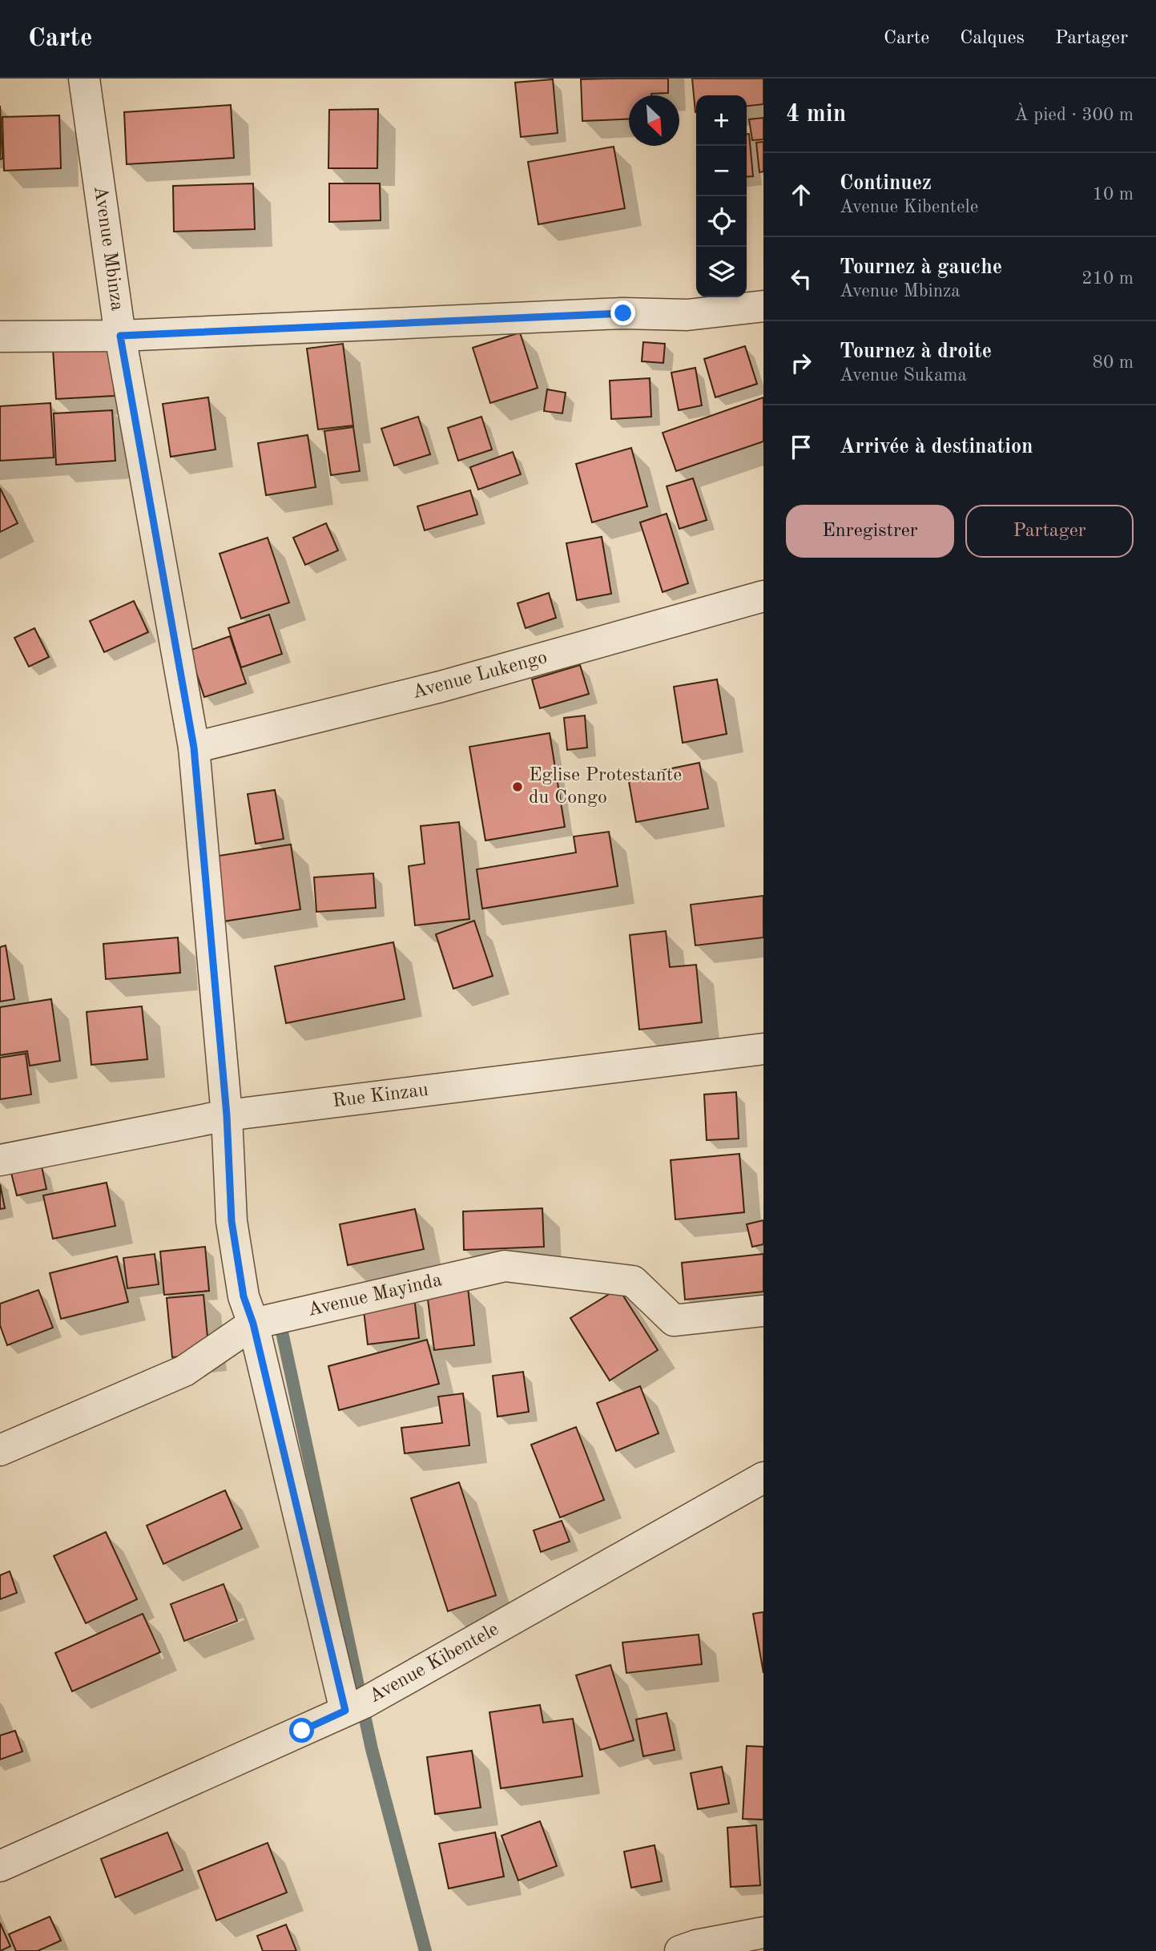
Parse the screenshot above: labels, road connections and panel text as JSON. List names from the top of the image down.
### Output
{
  "streets": {
    "street": [
      "Avenue Mbinza",
      "Avenue Lukengo",
      "Rue Kinzau",
      "Avenue Mayinda",
      "Avenue Kibentele"
    ]
  },
  "crossings": [
    ["Avenue Mbinza", "Avenue Lukengo"],
    ["Avenue Mbinza", "Rue Kinzau"],
    ["Avenue Mbinza", "Avenue Mayinda"],
    ["Avenue Mbinza", "Avenue Kibentele"]
  ],
  "places": ["Eglise Protestante du Congo"],
  "north": "bottom right",
  "page": {
    "header": "Carte",
    "nav": ["Carte", "Calques", "Partager"],
    "heading": ["4 min", "À pied · 300 m"],
    "map_buttons": ["+", "−"],
    "list": [
      ["Continuez", "Avenue Kibentele", "10 m"],
      ["Tournez à gauche", "Avenue Mbinza", "210 m"],
      ["Tournez à droite", "Avenue Sukama", "80 m"],
      "Arrivée à destination"
    ],
    "buttons": ["Enregistrer", "Partager"]
  }
}
